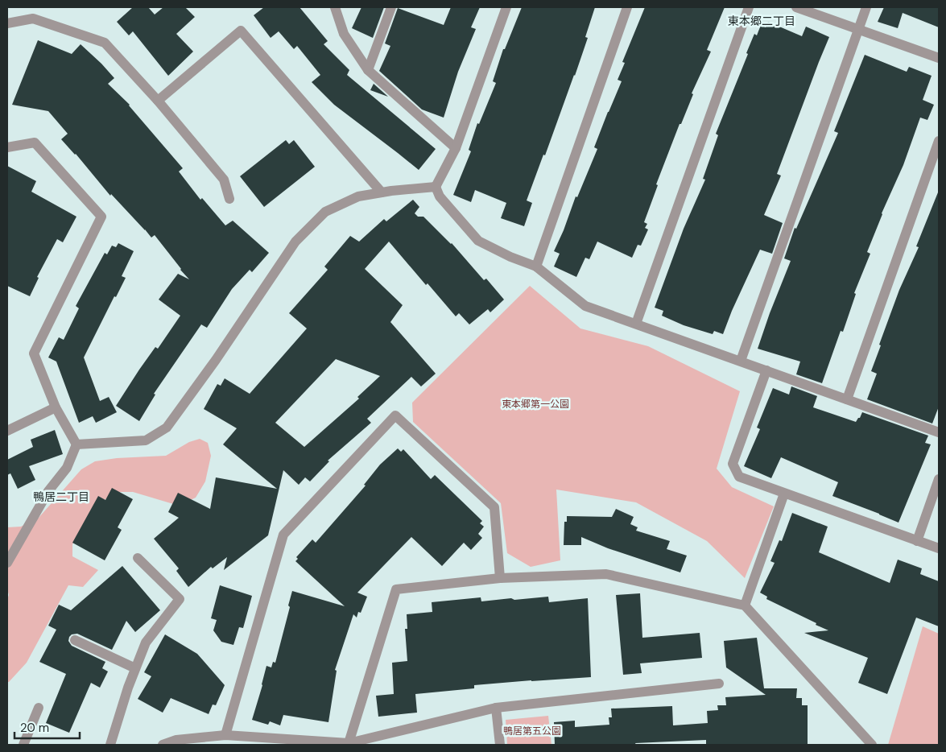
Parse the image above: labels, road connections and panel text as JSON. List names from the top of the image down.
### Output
{
  "districts": ["東本郷二丁目", "鴨居二丁目"],
  "parks": ["東本郷第一公園", "鴨居第五公園"],
  "scale_bar": "20 m"
}
